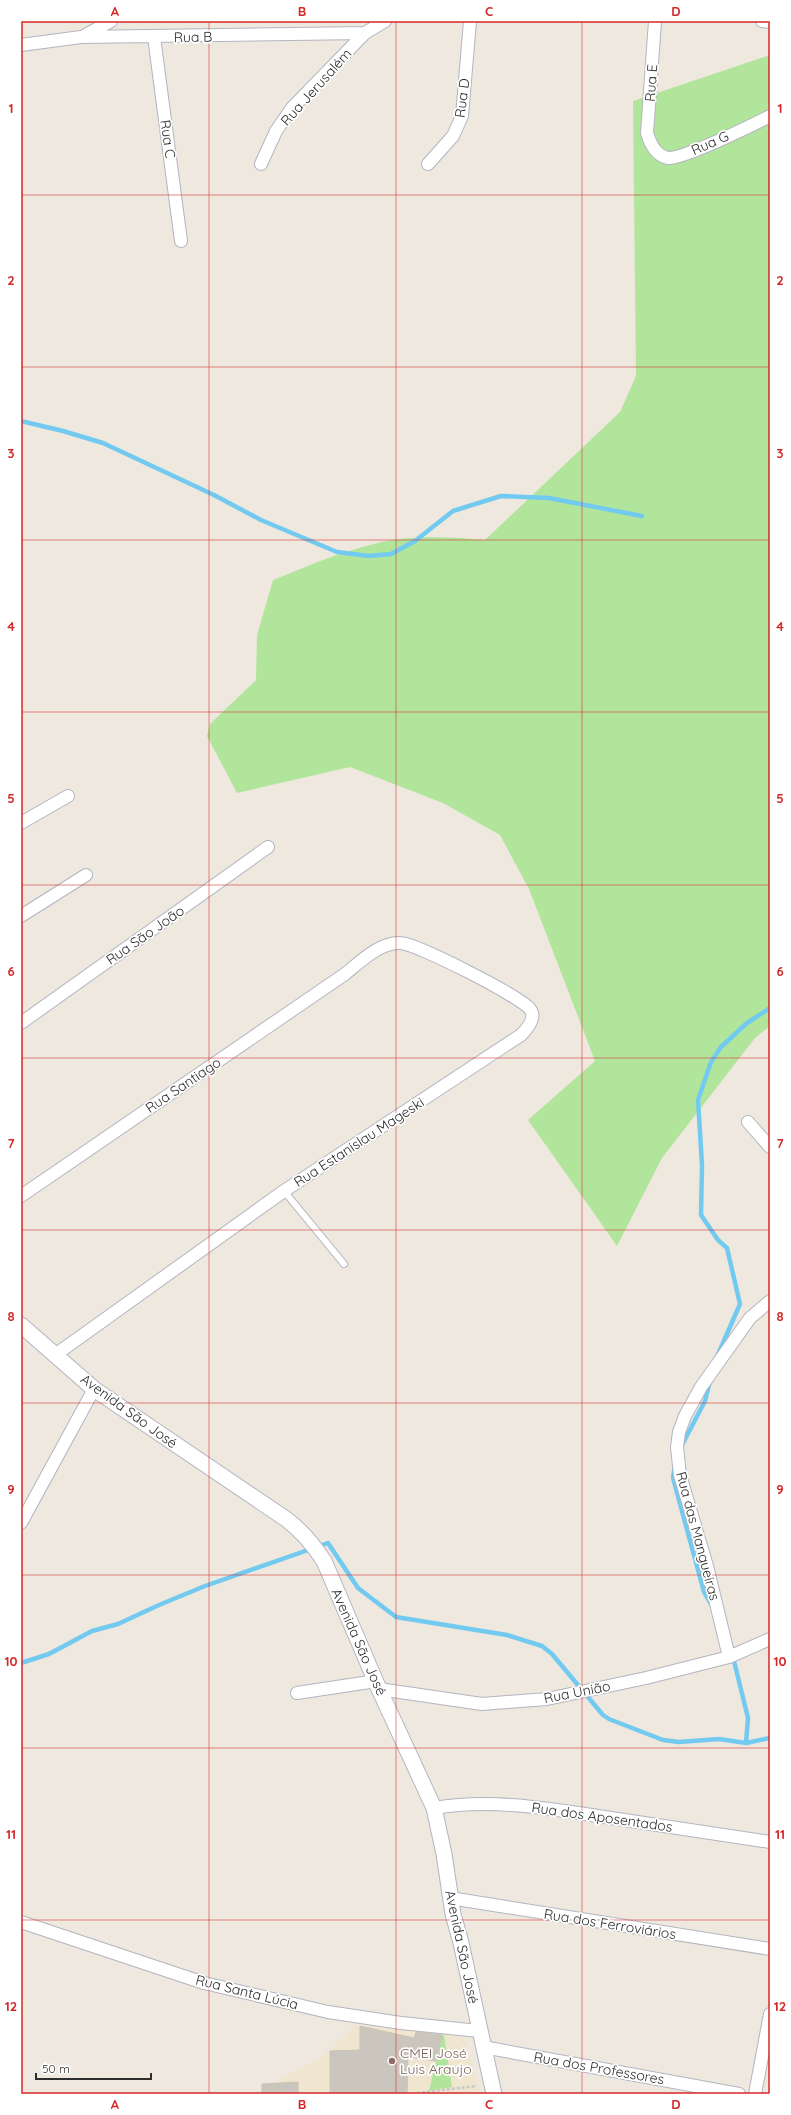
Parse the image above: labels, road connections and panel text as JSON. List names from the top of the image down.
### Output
{
  "streets": {
    "street": [
      "Rua B",
      "Rua E",
      "Rua Jerusalém",
      "Rua D",
      "Rua C",
      "Rua G",
      "Rua São João",
      "Rua Santiago",
      "Rua Estanislau Mageski",
      "Avenida São José",
      "Rua das Mangueiras",
      "Rua União",
      "Rua dos Aposentados",
      "Rua dos Ferroviários",
      "Rua Santa Lúcia",
      "Rua dos Professores"
    ]
  },
  "crossings": [
    ["Rua B", "Rua Jerusalém"],
    ["Rua B", "Rua C"],
    ["Rua E", "Rua G"],
    ["Rua Santiago", "Rua Estanislau Mageski"],
    ["Rua Estanislau Mageski", "Avenida São José"],
    ["Avenida São José", "Rua União"],
    ["Avenida São José", "Rua dos Aposentados"],
    ["Avenida São José", "Rua dos Ferroviários"],
    ["Avenida São José", "Rua Santa Lúcia"],
    ["Avenida São José", "Rua dos Professores"],
    ["Rua das Mangueiras", "Rua União"]
  ],
  "places": ["CMEI José Luis Araujo"],
  "scale_bar": "50 m",
  "grid": {
    "columns": [
      "A",
      "B",
      "C",
      "D"
    ],
    "rows": [
      "1",
      "2",
      "3",
      "4",
      "5",
      "6",
      "7",
      "8",
      "9",
      "10",
      "11",
      "12"
    ]
  }
}
